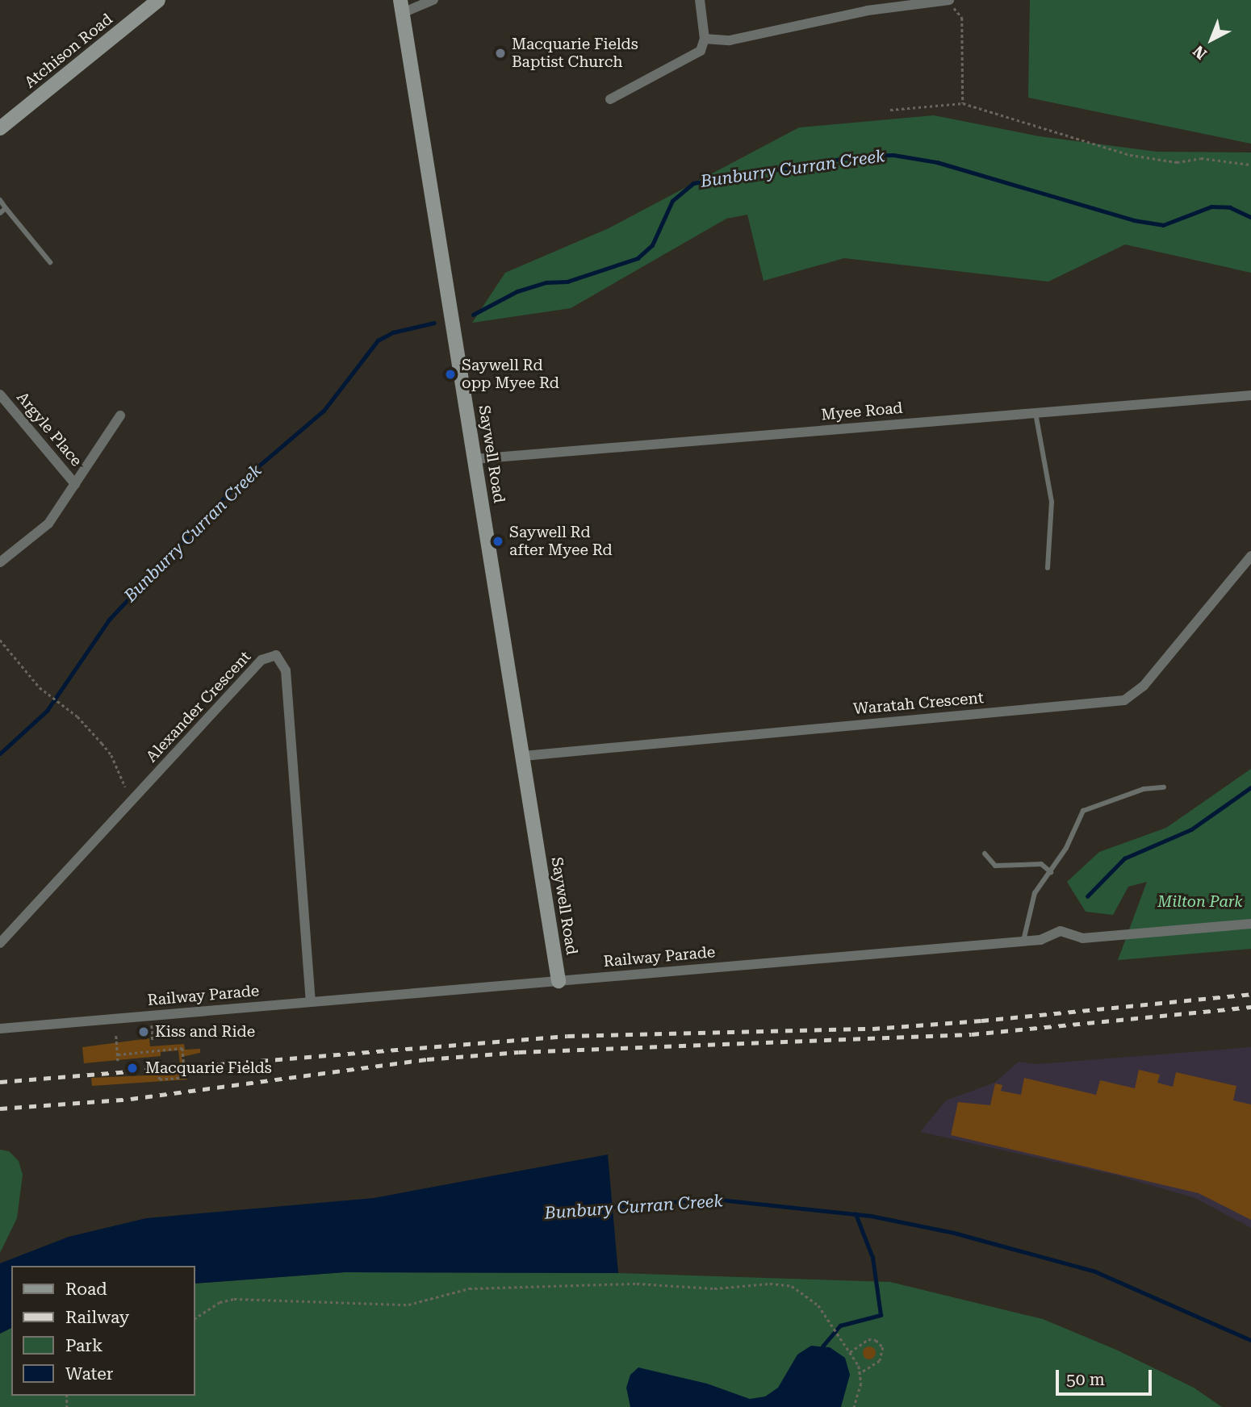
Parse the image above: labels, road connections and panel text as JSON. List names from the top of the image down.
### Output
{
  "streets": {
    "street": [
      "Atchison Road",
      "Myee Road",
      "Argyle Place",
      "Saywell Road",
      "Waratah Crescent",
      "Alexander Crescent",
      "Railway Parade"
    ]
  },
  "crossings": [
    ["Myee Road", "Saywell Road"],
    ["Saywell Road", "Waratah Crescent"],
    ["Saywell Road", "Railway Parade"],
    ["Alexander Crescent", "Railway Parade"]
  ],
  "water": ["Bunburry Curran Creek", "Bunbury Curran Creek"],
  "parks": ["Milton Park"],
  "places": [
    "Macquarie Fields Baptist Church",
    "Saywell Rd opp Myee Rd",
    "Saywell Rd after Myee Rd",
    "Kiss and Ride",
    "Macquarie Fields"
  ],
  "legend": [
    "Road",
    "Railway",
    "Park",
    "Water"
  ],
  "scale_bar": "50 m",
  "north": "bottom left"
}
